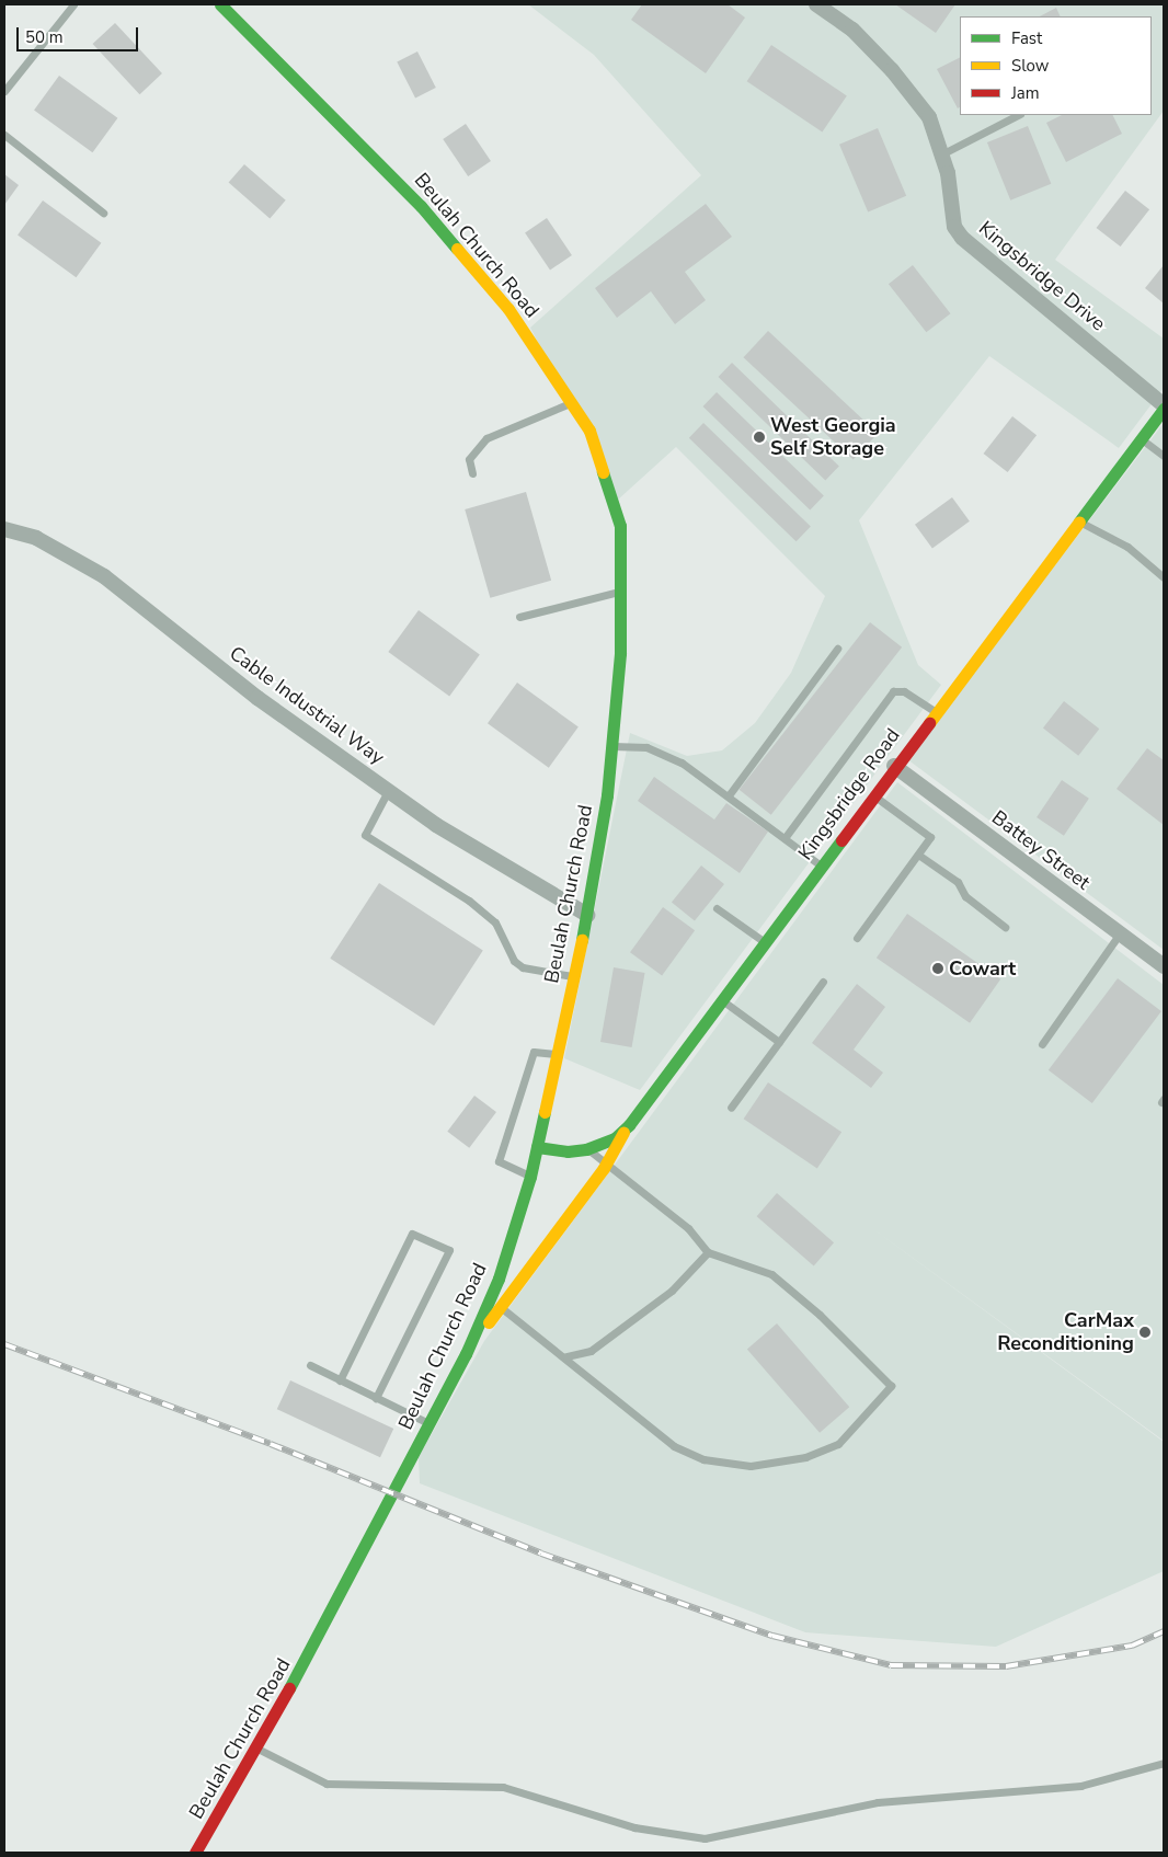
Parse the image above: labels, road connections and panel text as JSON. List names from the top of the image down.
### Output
{
  "streets": {
    "street": [
      "Beulah Church Road",
      "Kingsbridge Drive",
      "Cable Industrial Way",
      "Kingsbridge Road",
      "Battey Street"
    ]
  },
  "crossings": [
    ["Beulah Church Road", "Cable Industrial Way"],
    ["Beulah Church Road", "Kingsbridge Road"],
    ["Kingsbridge Drive", "Kingsbridge Road"],
    ["Kingsbridge Road", "Battey Street"]
  ],
  "places": ["West Georgia Self Storage", "Cowart", "CarMax Reconditioning"],
  "legend": ["Fast", "Slow", "Jam"],
  "scale_bar": "50 m"
}
